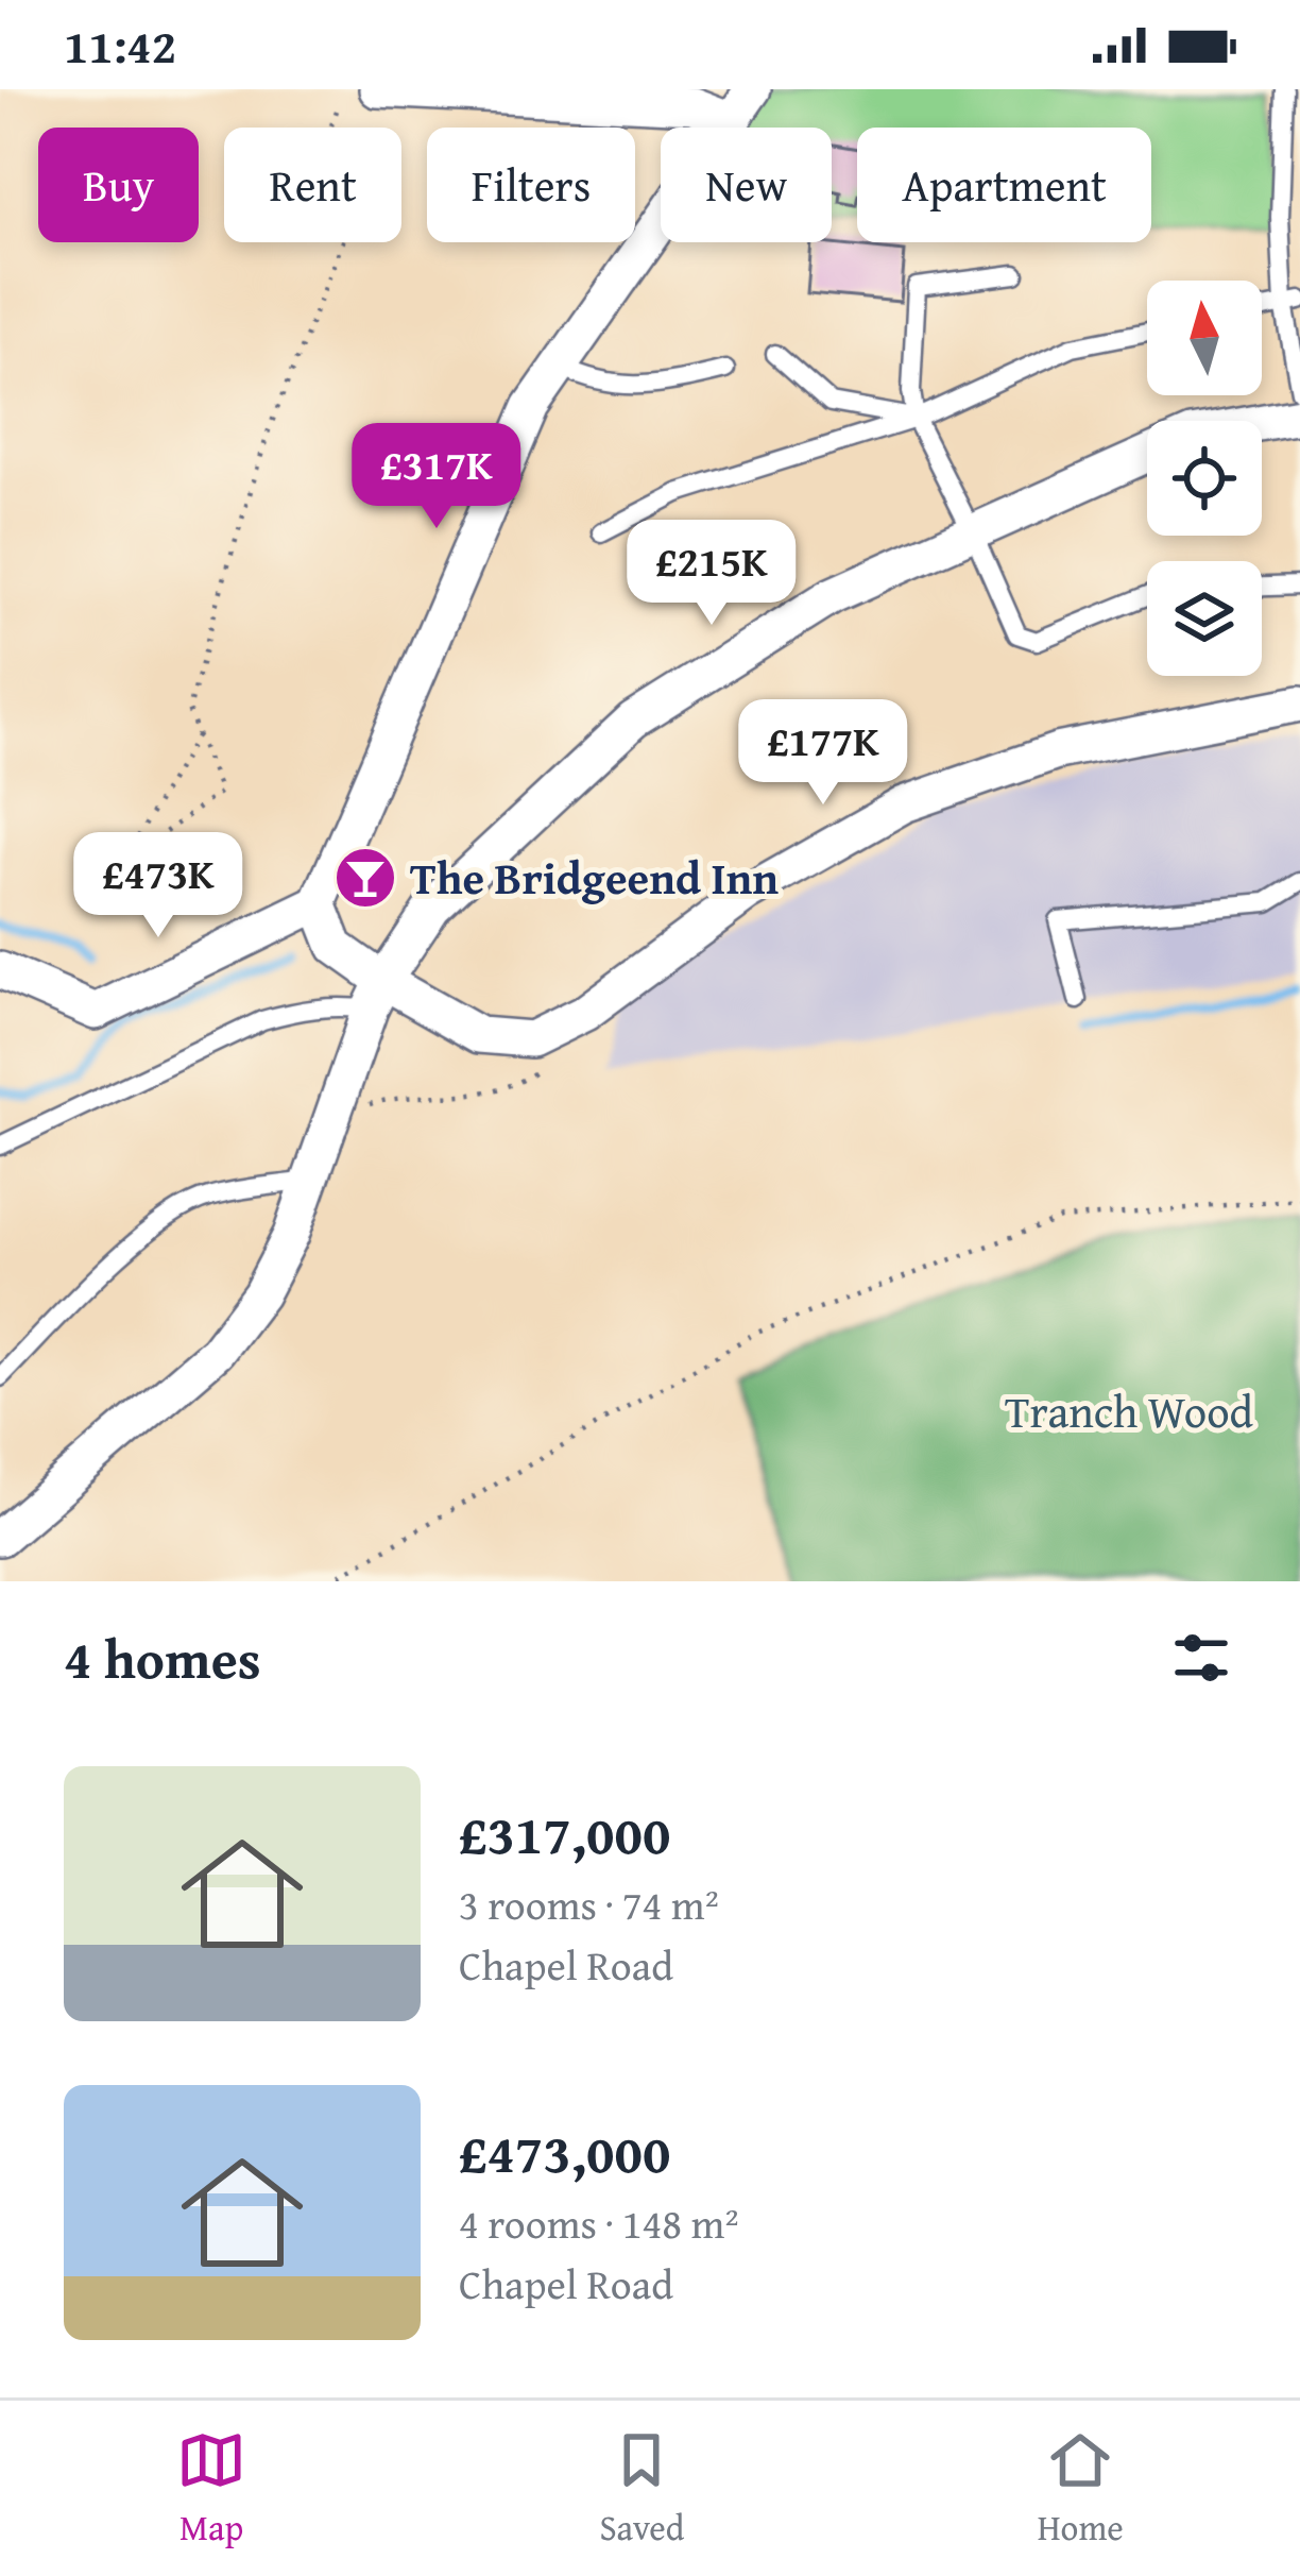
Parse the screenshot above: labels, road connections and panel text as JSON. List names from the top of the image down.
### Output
{
  "parks": ["Tranch Wood"],
  "places": {
    "bar": ["The Bridgeend Inn"]
  },
  "north": "top",
  "page": {
    "status": "11:42",
    "chip": [
      "Buy",
      "Rent",
      "Filters",
      "New",
      "Apartment"
    ],
    "price": [
      "£317K",
      "£215K",
      "£177K",
      "£473K"
    ],
    "heading": "4 homes",
    "list": [
      {
        "name": "£317,000",
        "note": "3 rooms · 74 m² · Chapel Road"
      },
      {
        "name": "£473,000",
        "note": "4 rooms · 148 m² · Chapel Road"
      }
    ],
    "tabs": ["Map", "Saved", "Home"]
  }
}
